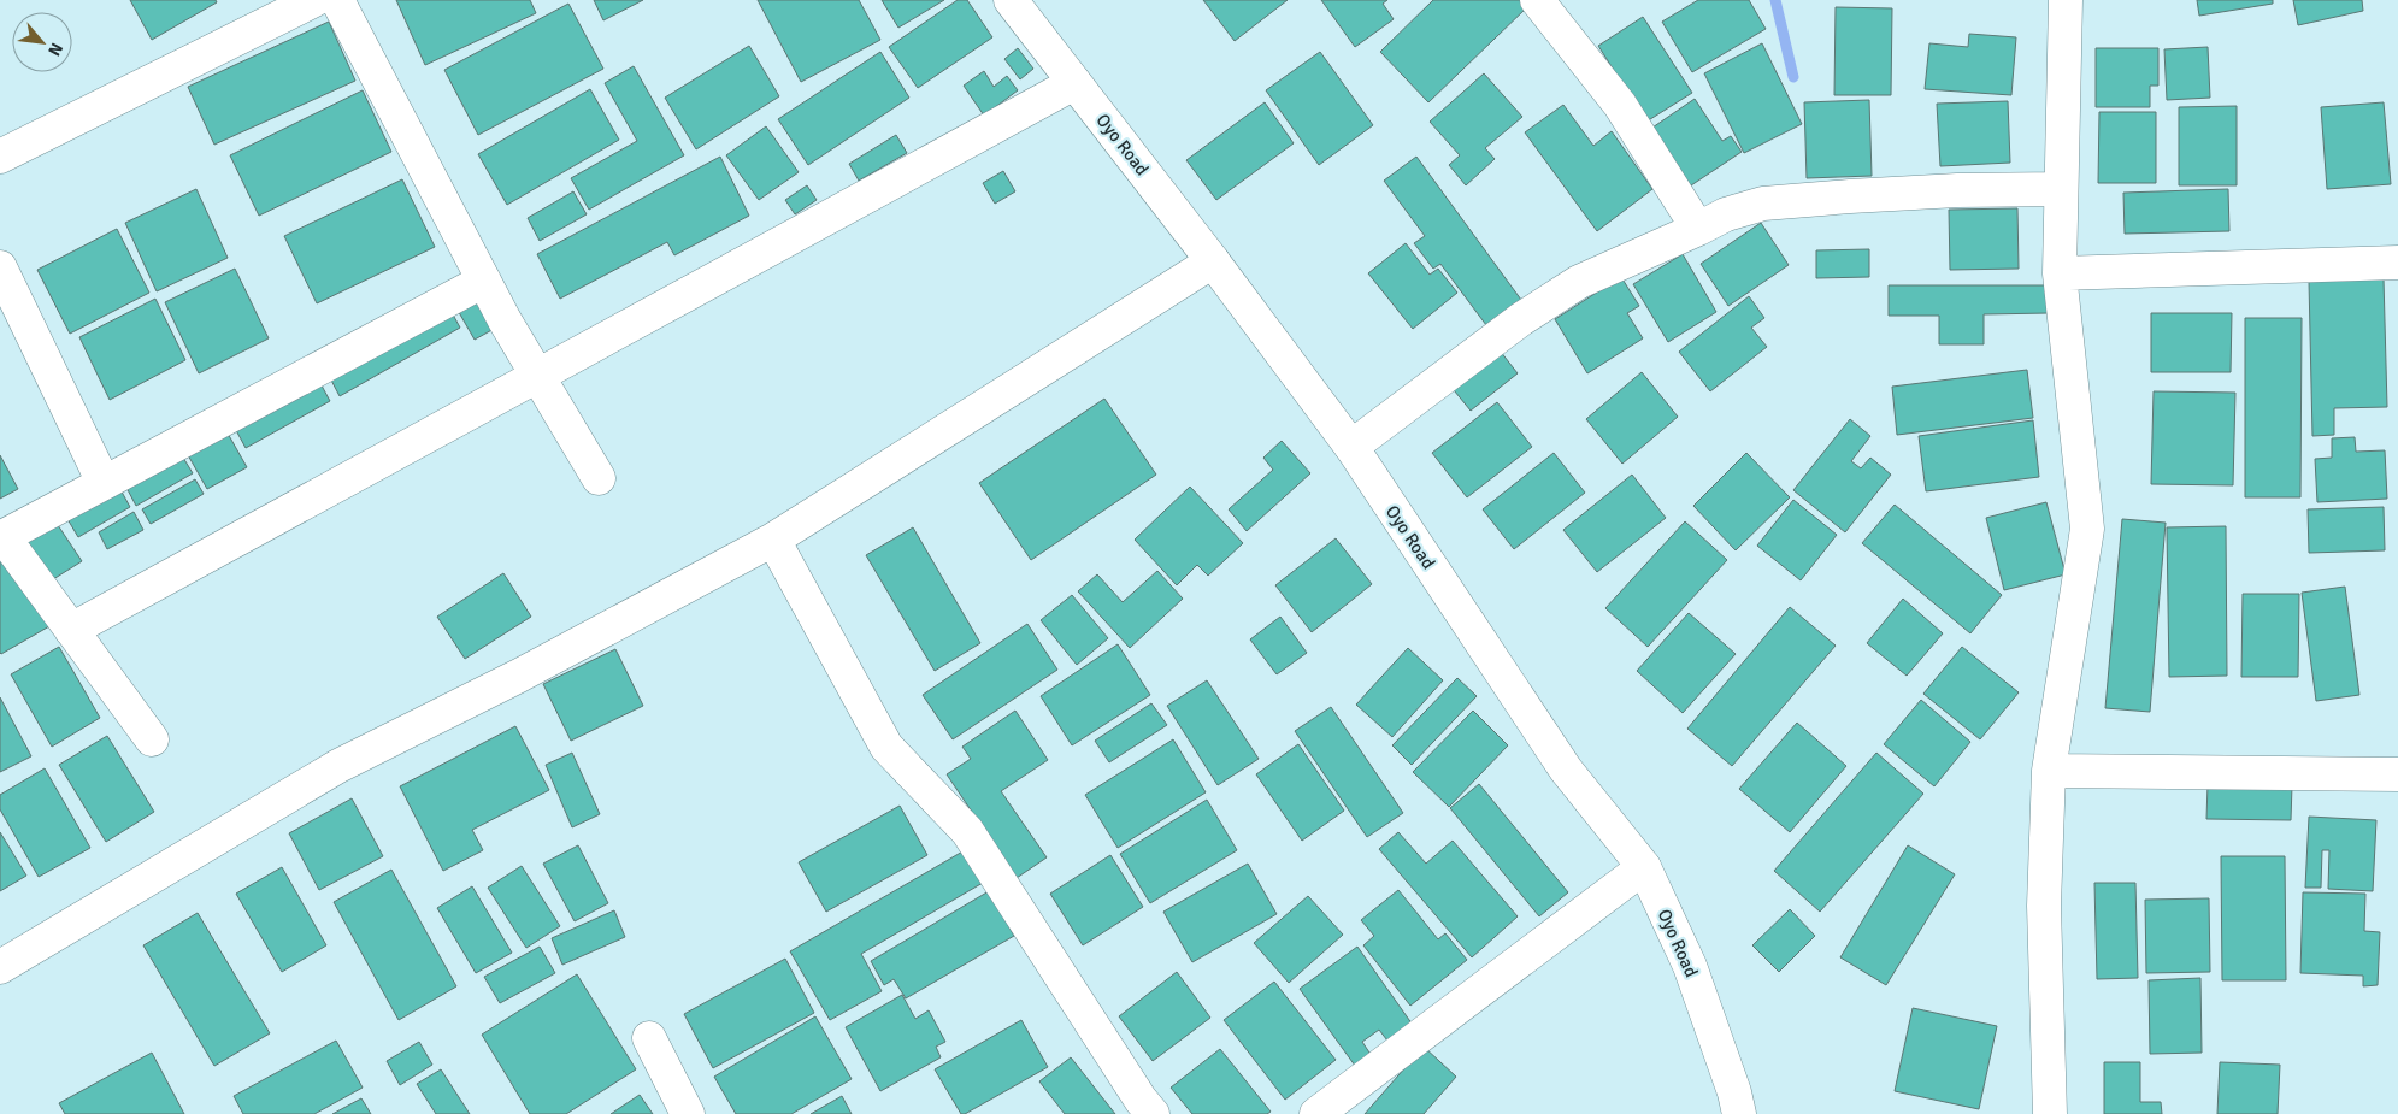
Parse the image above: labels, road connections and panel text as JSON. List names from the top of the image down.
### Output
{
  "streets": {
    "main road": ["Oyo Road"]
  },
  "north": "bottom right"
}
